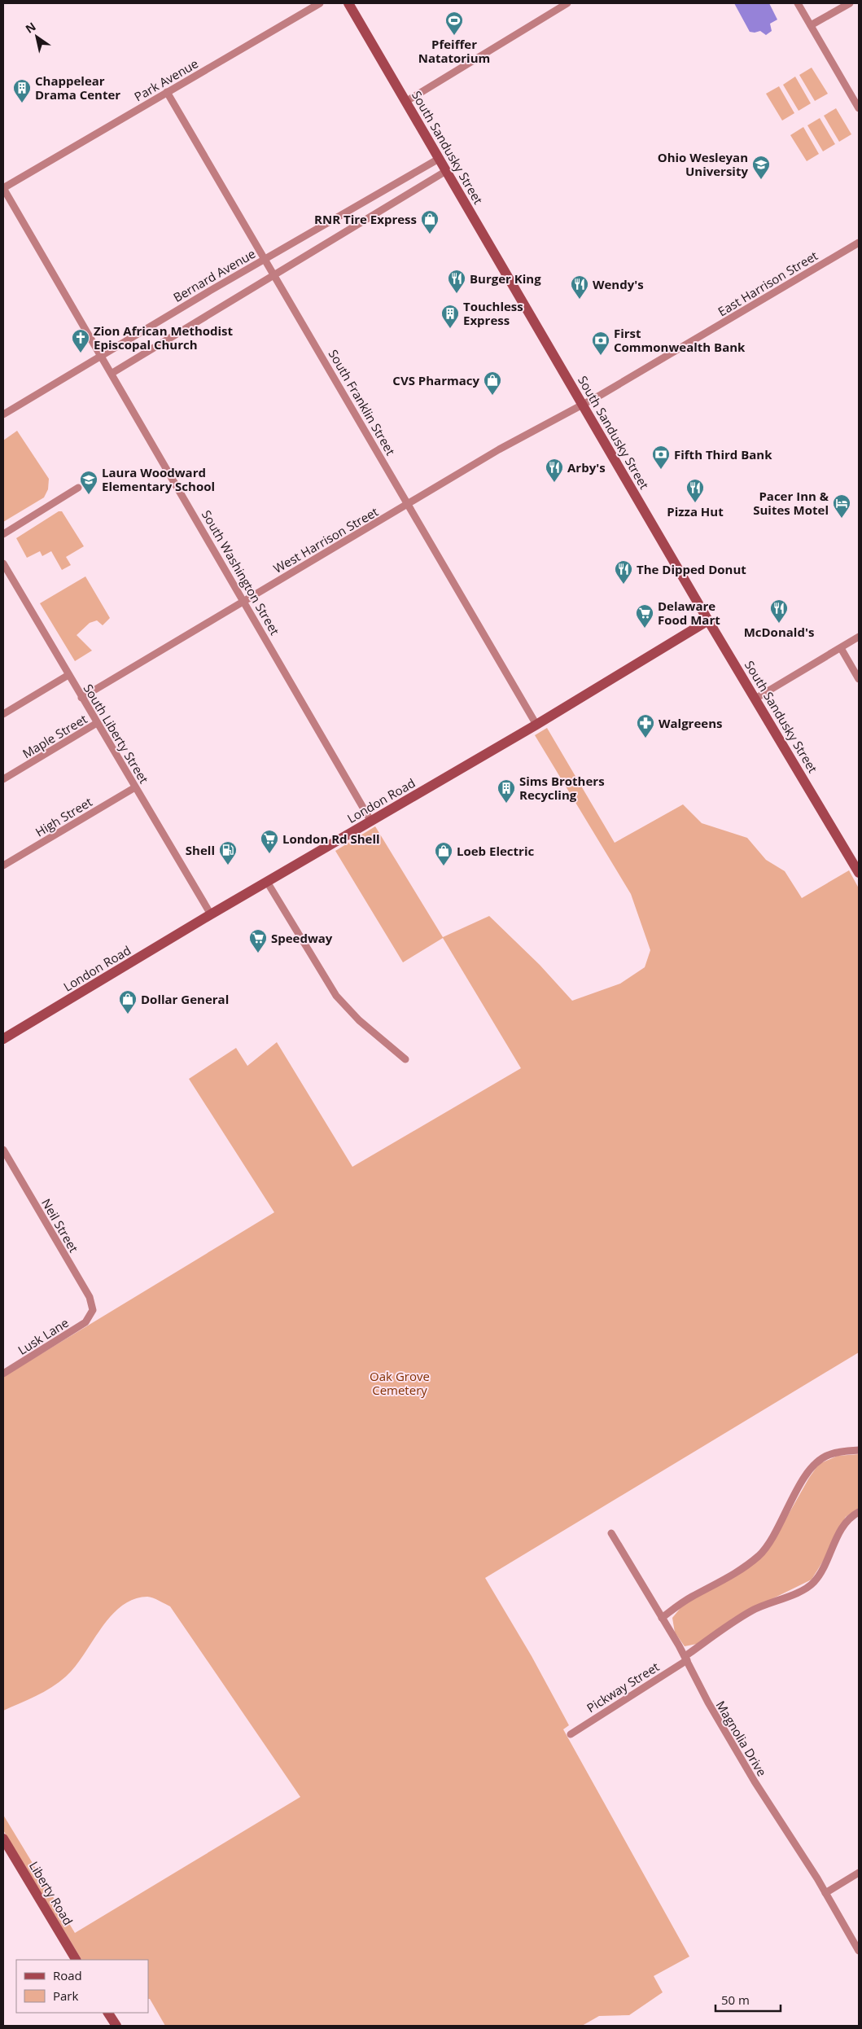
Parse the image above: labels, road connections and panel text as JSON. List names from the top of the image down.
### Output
{
  "streets": {
    "street": [
      "Park Avenue",
      "South Sandusky Street",
      "Bernard Avenue",
      "East Harrison Street",
      "South Franklin Street",
      "West Harrison Street",
      "South Washington Street",
      "South Liberty Street",
      "Maple Street",
      "London Road",
      "High Street",
      "Neil Street",
      "Lusk Lane",
      "Pickway Street",
      "Magnolia Drive",
      "Liberty Road"
    ]
  },
  "crossings": [
    ["Park Avenue", "South Franklin Street"],
    ["Park Avenue", "South Washington Street"],
    ["South Sandusky Street", "Bernard Avenue"],
    ["South Sandusky Street", "East Harrison Street"],
    ["South Sandusky Street", "West Harrison Street"],
    ["South Sandusky Street", "London Road"],
    ["Bernard Avenue", "South Franklin Street"],
    ["Bernard Avenue", "South Washington Street"],
    ["East Harrison Street", "West Harrison Street"],
    ["South Franklin Street", "West Harrison Street"],
    ["South Franklin Street", "London Road"],
    ["West Harrison Street", "South Washington Street"],
    ["West Harrison Street", "South Liberty Street"],
    ["South Washington Street", "London Road"],
    ["South Liberty Street", "Maple Street"],
    ["South Liberty Street", "London Road"],
    ["South Liberty Street", "High Street"],
    ["Neil Street", "Lusk Lane"],
    ["Pickway Street", "Magnolia Drive"]
  ],
  "parks": ["Oak Grove Cemetery"],
  "places": {
    "sports": ["Pfeiffer Natatorium"],
    "building": ["Chappelear Drama Center", "Touchless Express", "Sims Brothers Recycling"],
    "school or university": ["Ohio Wesleyan University", "Laura Woodward Elementary School"],
    "shop": [
      "RNR Tire Express",
      "CVS Pharmacy",
      "Loeb Electric",
      "Dollar General"
    ],
    "restaurant": [
      "Burger King",
      "Wendy's",
      "Arby's",
      "Pizza Hut",
      "The Dipped Donut",
      "McDonald's"
    ],
    "church": ["Zion African Methodist Episcopal Church"],
    "bank": ["First Commonwealth Bank", "Fifth Third Bank"],
    "hotel": ["Pacer Inn & Suites Motel"],
    "supermarket": ["Delaware Food Mart", "London Rd Shell", "Speedway"],
    "pharmacy": ["Walgreens"],
    "fuel station": ["Shell"]
  },
  "legend": ["Road", "Park"],
  "scale_bar": "50 m",
  "north": "top left"
}
